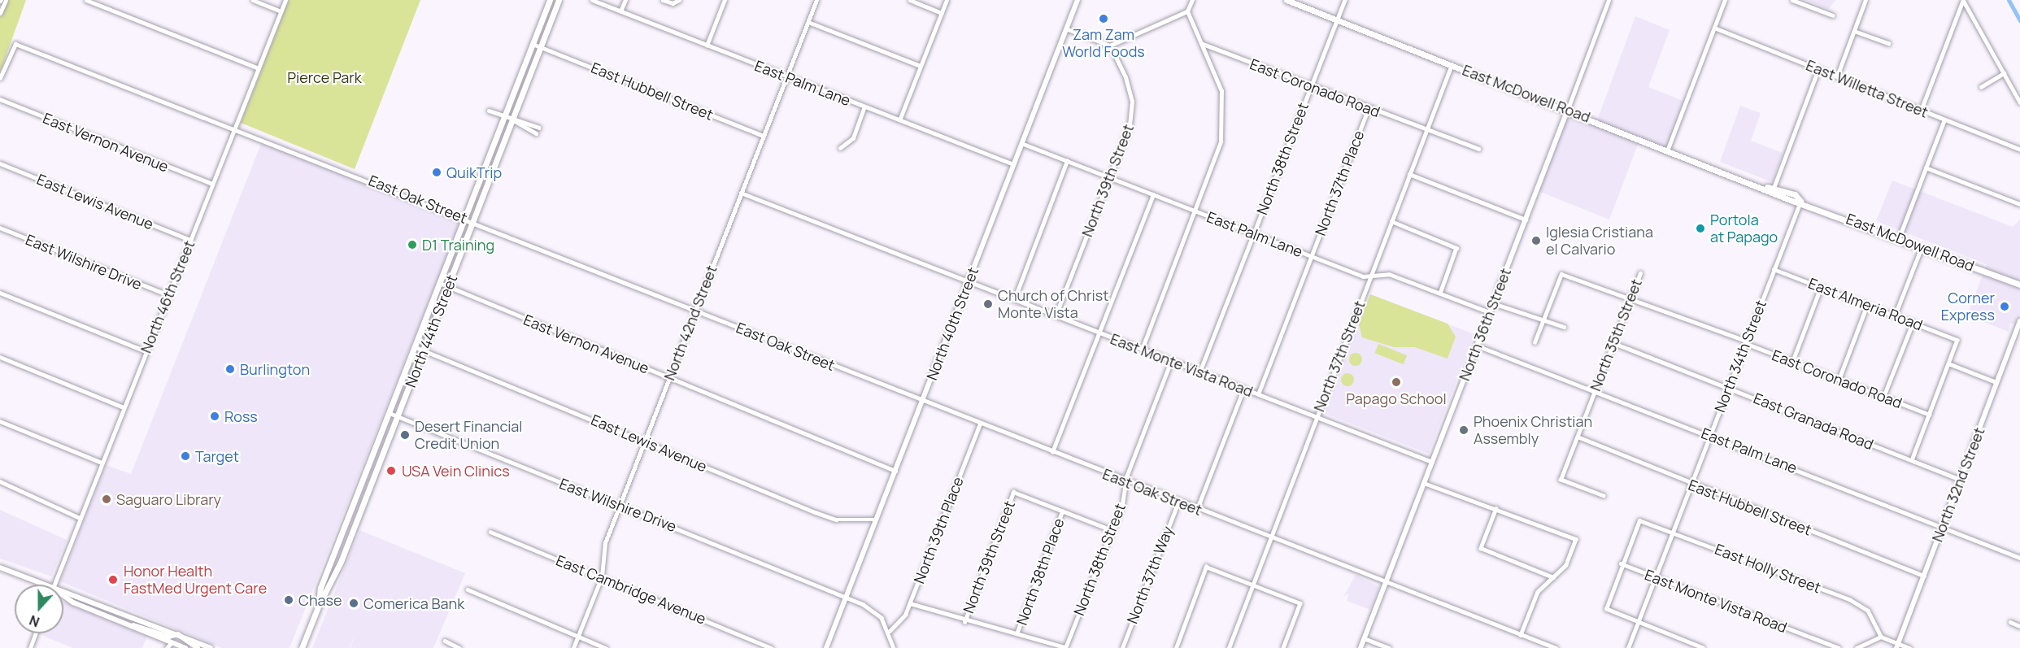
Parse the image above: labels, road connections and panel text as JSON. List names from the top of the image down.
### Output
{
  "streets": {
    "main road": [
      "East McDowell Road",
      "North 40th Street",
      "North 36th Street",
      "North 44th Street",
      "North 32nd Street"
    ],
    "street": [
      "East Palm Lane",
      "East Coronado Road",
      "East Willetta Street",
      "East Hubbell Street",
      "East Vernon Avenue",
      "North 38th Street",
      "North 39th Street",
      "North 37th Place",
      "East Oak Street",
      "East Lewis Avenue",
      "East Wilshire Drive",
      "North 46th Street",
      "East Almeria Road",
      "North 42nd Street",
      "North 35th Street",
      "North 37th Street",
      "North 34th Street",
      "East Monte Vista Road",
      "East Granada Road",
      "North 39th Place",
      "East Holly Street",
      "North 38th Place",
      "North 37th Way",
      "East Cambridge Avenue"
    ]
  },
  "crossings": [
    ["East Palm Lane", "North 38th Street"],
    ["East Palm Lane", "North 39th Street"],
    ["East Palm Lane", "North 37th Place"],
    ["East Palm Lane", "North 42nd Street"],
    ["East Palm Lane", "North 40th Street"],
    ["East Palm Lane", "North 36th Street"],
    ["East Palm Lane", "North 35th Street"],
    ["East Palm Lane", "North 37th Street"],
    ["East Palm Lane", "North 34th Street"],
    ["East Palm Lane", "North 32nd Street"],
    ["East Coronado Road", "North 38th Street"],
    ["East Coronado Road", "North 37th Place"],
    ["East Coronado Road", "North 35th Street"],
    ["East Coronado Road", "North 37th Street"],
    ["East Coronado Road", "North 34th Street"],
    ["East Hubbell Street", "North 42nd Street"],
    ["East Hubbell Street", "North 44th Street"],
    ["East Hubbell Street", "North 35th Street"],
    ["East Hubbell Street", "North 34th Street"],
    ["East Hubbell Street", "North 32nd Street"],
    ["East McDowell Road", "North 38th Street"],
    ["East McDowell Road", "North 36th Street"],
    ["East McDowell Road", "North 37th Street"],
    ["East McDowell Road", "North 34th Street"],
    ["East Vernon Avenue", "North 46th Street"],
    ["East Vernon Avenue", "North 42nd Street"],
    ["East Vernon Avenue", "North 40th Street"],
    ["East Vernon Avenue", "North 44th Street"],
    ["North 38th Street", "East Oak Street"],
    ["North 38th Street", "East Monte Vista Road"],
    ["North 39th Street", "East Monte Vista Road"],
    ["North 39th Street", "North 38th Place"],
    ["North 37th Place", "East Monte Vista Road"],
    ["East Oak Street", "North 46th Street"],
    ["East Oak Street", "North 42nd Street"],
    ["East Oak Street", "North 40th Street"],
    ["East Oak Street", "North 36th Street"],
    ["East Oak Street", "North 44th Street"],
    ["East Oak Street", "North 37th Street"],
    ["East Oak Street", "North 39th Place"],
    ["East Oak Street", "North 37th Way"],
    ["East Lewis Avenue", "North 46th Street"],
    ["East Lewis Avenue", "North 42nd Street"],
    ["East Lewis Avenue", "North 40th Street"],
    ["East Lewis Avenue", "North 44th Street"],
    ["East Wilshire Drive", "North 46th Street"],
    ["East Wilshire Drive", "North 42nd Street"],
    ["East Wilshire Drive", "North 40th Street"],
    ["East Wilshire Drive", "North 44th Street"],
    ["East Wilshire Drive", "North 39th Place"],
    ["East Almeria Road", "North 34th Street"],
    ["North 42nd Street", "East Monte Vista Road"],
    ["North 42nd Street", "East Cambridge Avenue"],
    ["North 40th Street", "East Monte Vista Road"],
    ["North 36th Street", "East Monte Vista Road"],
    ["North 35th Street", "East Granada Road"],
    ["North 37th Street", "East Monte Vista Road"],
    ["North 34th Street", "East Monte Vista Road"],
    ["North 34th Street", "East Granada Road"],
    ["North 34th Street", "East Holly Street"],
    ["East Monte Vista Road", "East Holly Street"],
    ["East Granada Road", "North 32nd Street"]
  ],
  "parks": ["Pierce Park"],
  "places": [
    "Zam Zam World Foods",
    "QuikTrip",
    "Portola at Papago",
    "Iglesia Cristiana el Calvario",
    "D1 Training",
    "Church of Christ Monte Vista",
    "Corner Express",
    "Burlington",
    "Papago School",
    "Ross",
    "Phoenix Christian Assembly",
    "Desert Financial Credit Union",
    "Target",
    "USA Vein Clinics",
    "Saguaro Library",
    "Honor Health FastMed Urgent Care",
    "Chase",
    "Comerica Bank"
  ],
  "north": "bottom"
}
